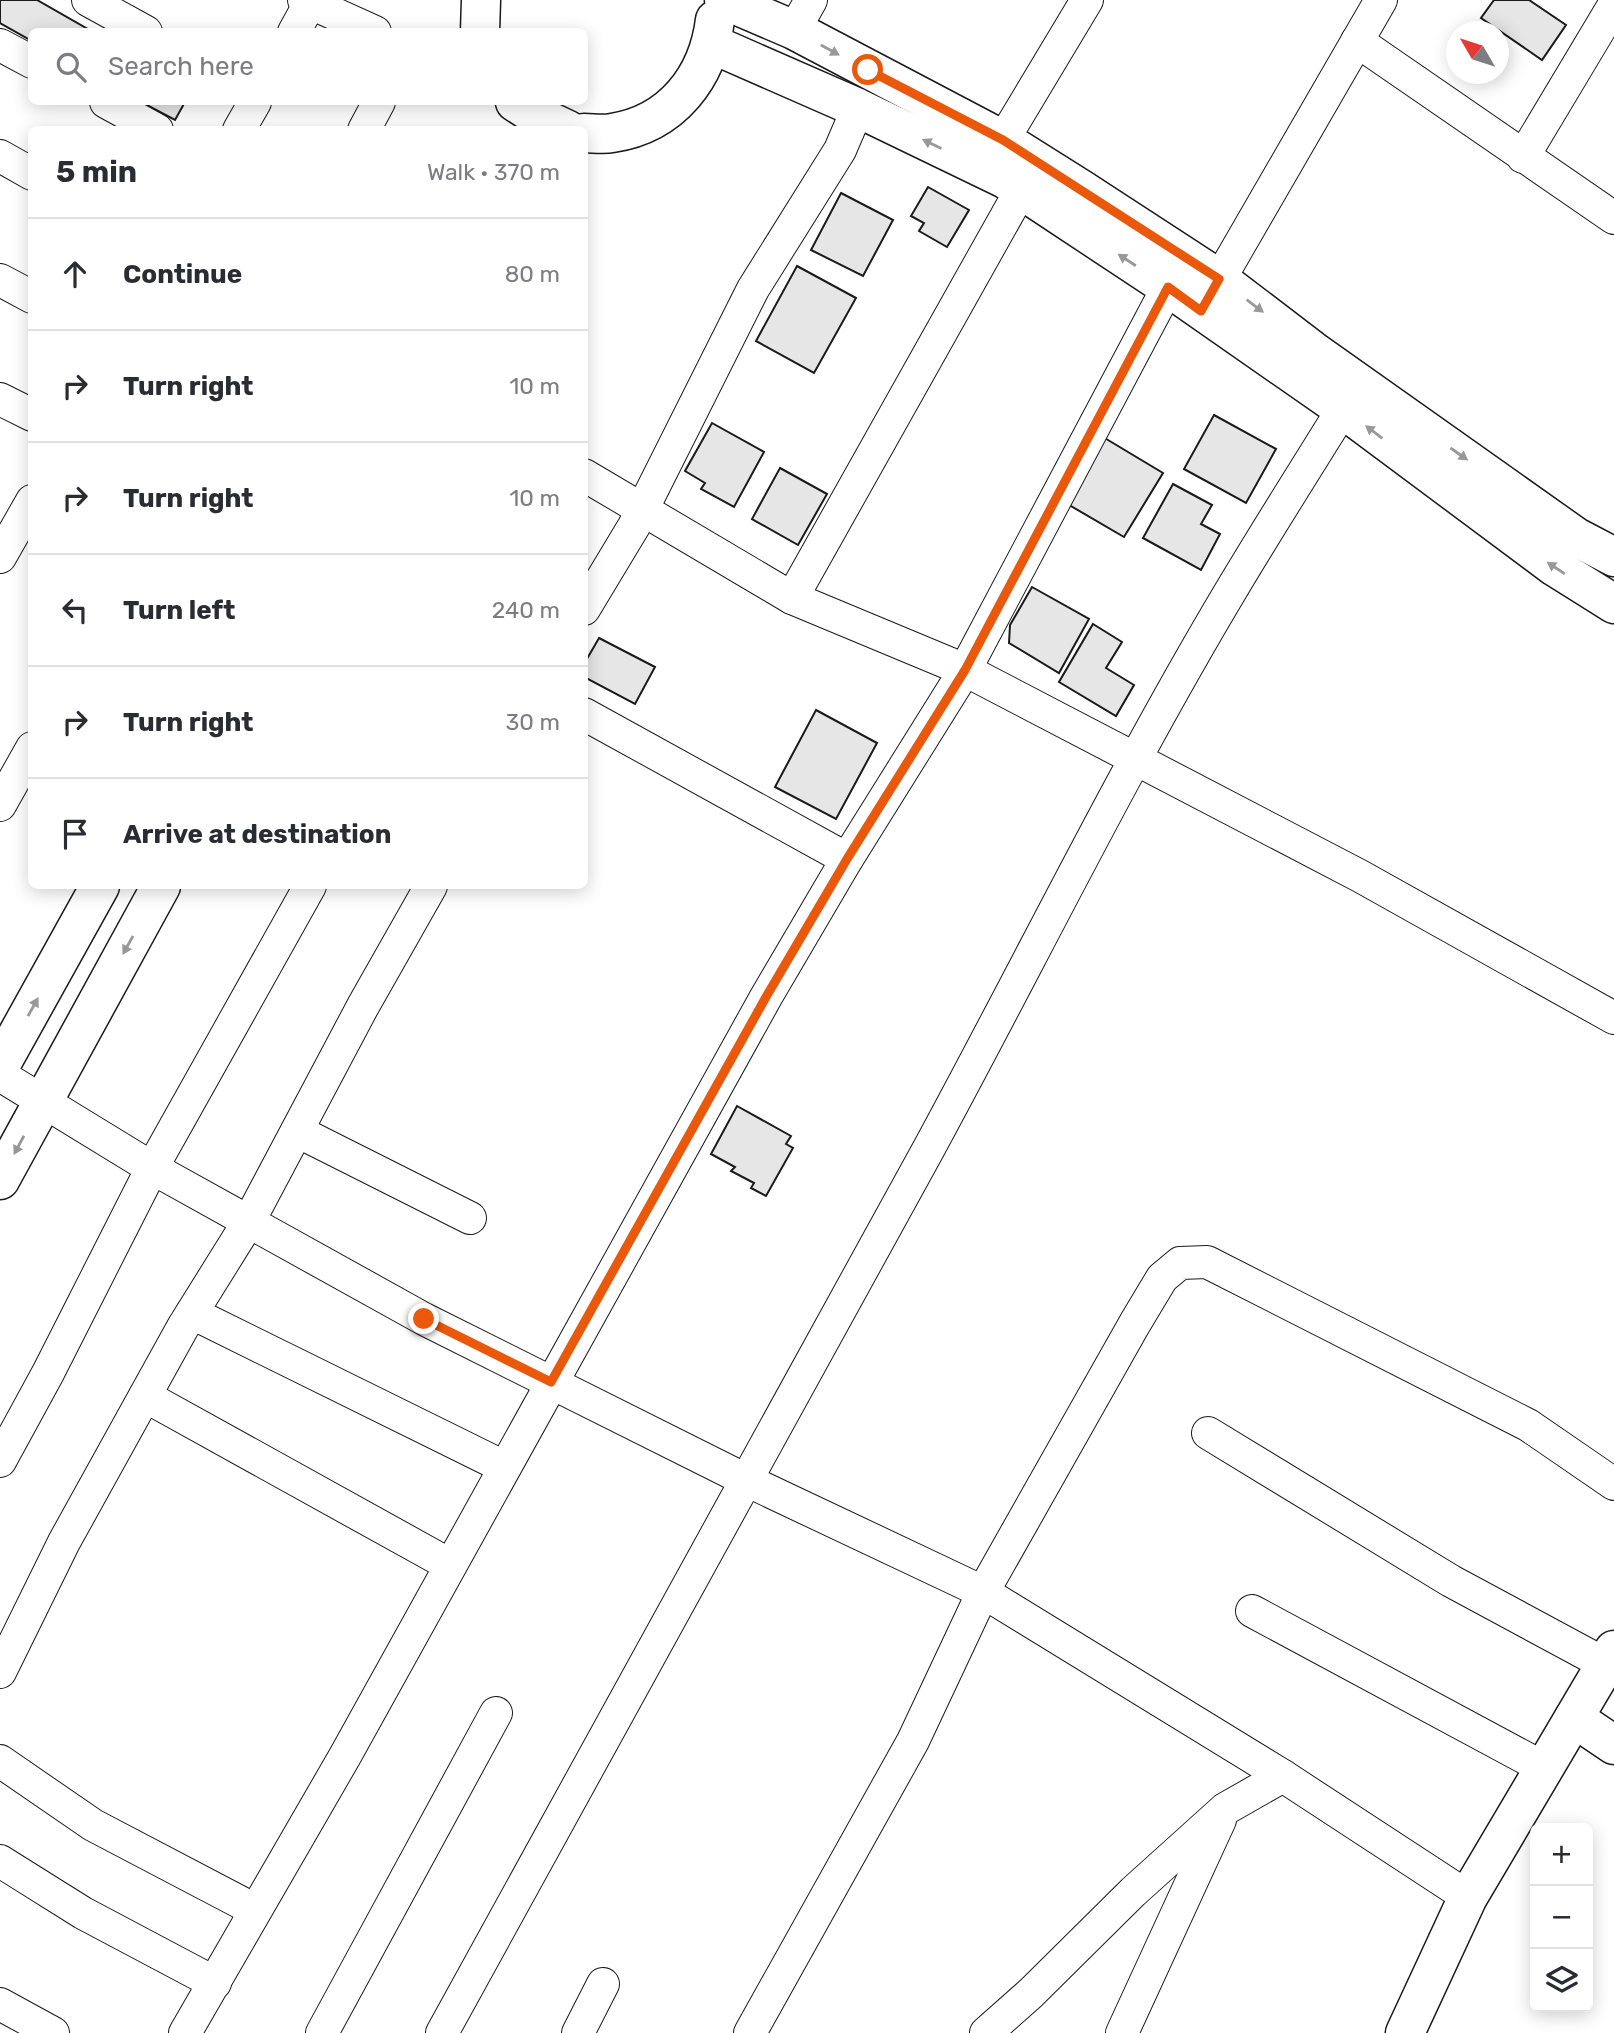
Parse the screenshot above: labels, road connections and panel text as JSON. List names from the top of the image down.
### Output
{
  "north": "top left",
  "page": {
    "search": "Search here",
    "heading": ["5 min", "Walk · 370 m"],
    "list": [
      ["Continue", "80 m"],
      ["Turn right", "10 m"],
      ["Turn right", "10 m"],
      ["Turn left", "240 m"],
      ["Turn right", "30 m"],
      "Arrive at destination"
    ],
    "map_buttons": ["+", "−"]
  }
}
